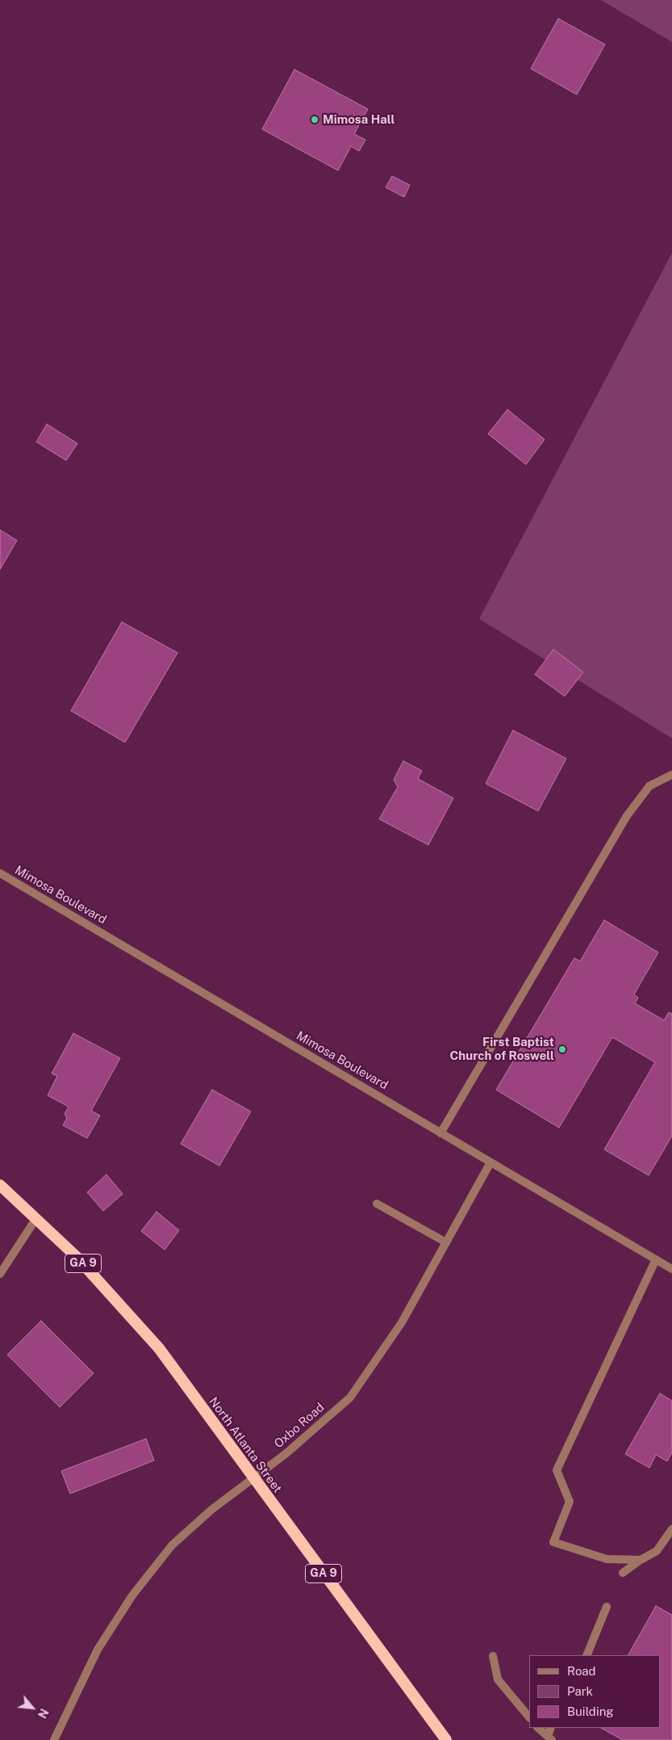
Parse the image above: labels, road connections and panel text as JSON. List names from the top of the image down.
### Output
{
  "streets": {
    "highway": ["GA 9", "North Atlanta Street"],
    "street": ["Mimosa Boulevard", "Oxbo Road"]
  },
  "crossings": [
    ["Mimosa Boulevard", "Oxbo Road"],
    ["Oxbo Road", "North Atlanta Street"]
  ],
  "places": ["Mimosa Hall", "First Baptist Church of Roswell"],
  "legend": ["Road", "Park", "Building"],
  "north": "bottom right"
}
